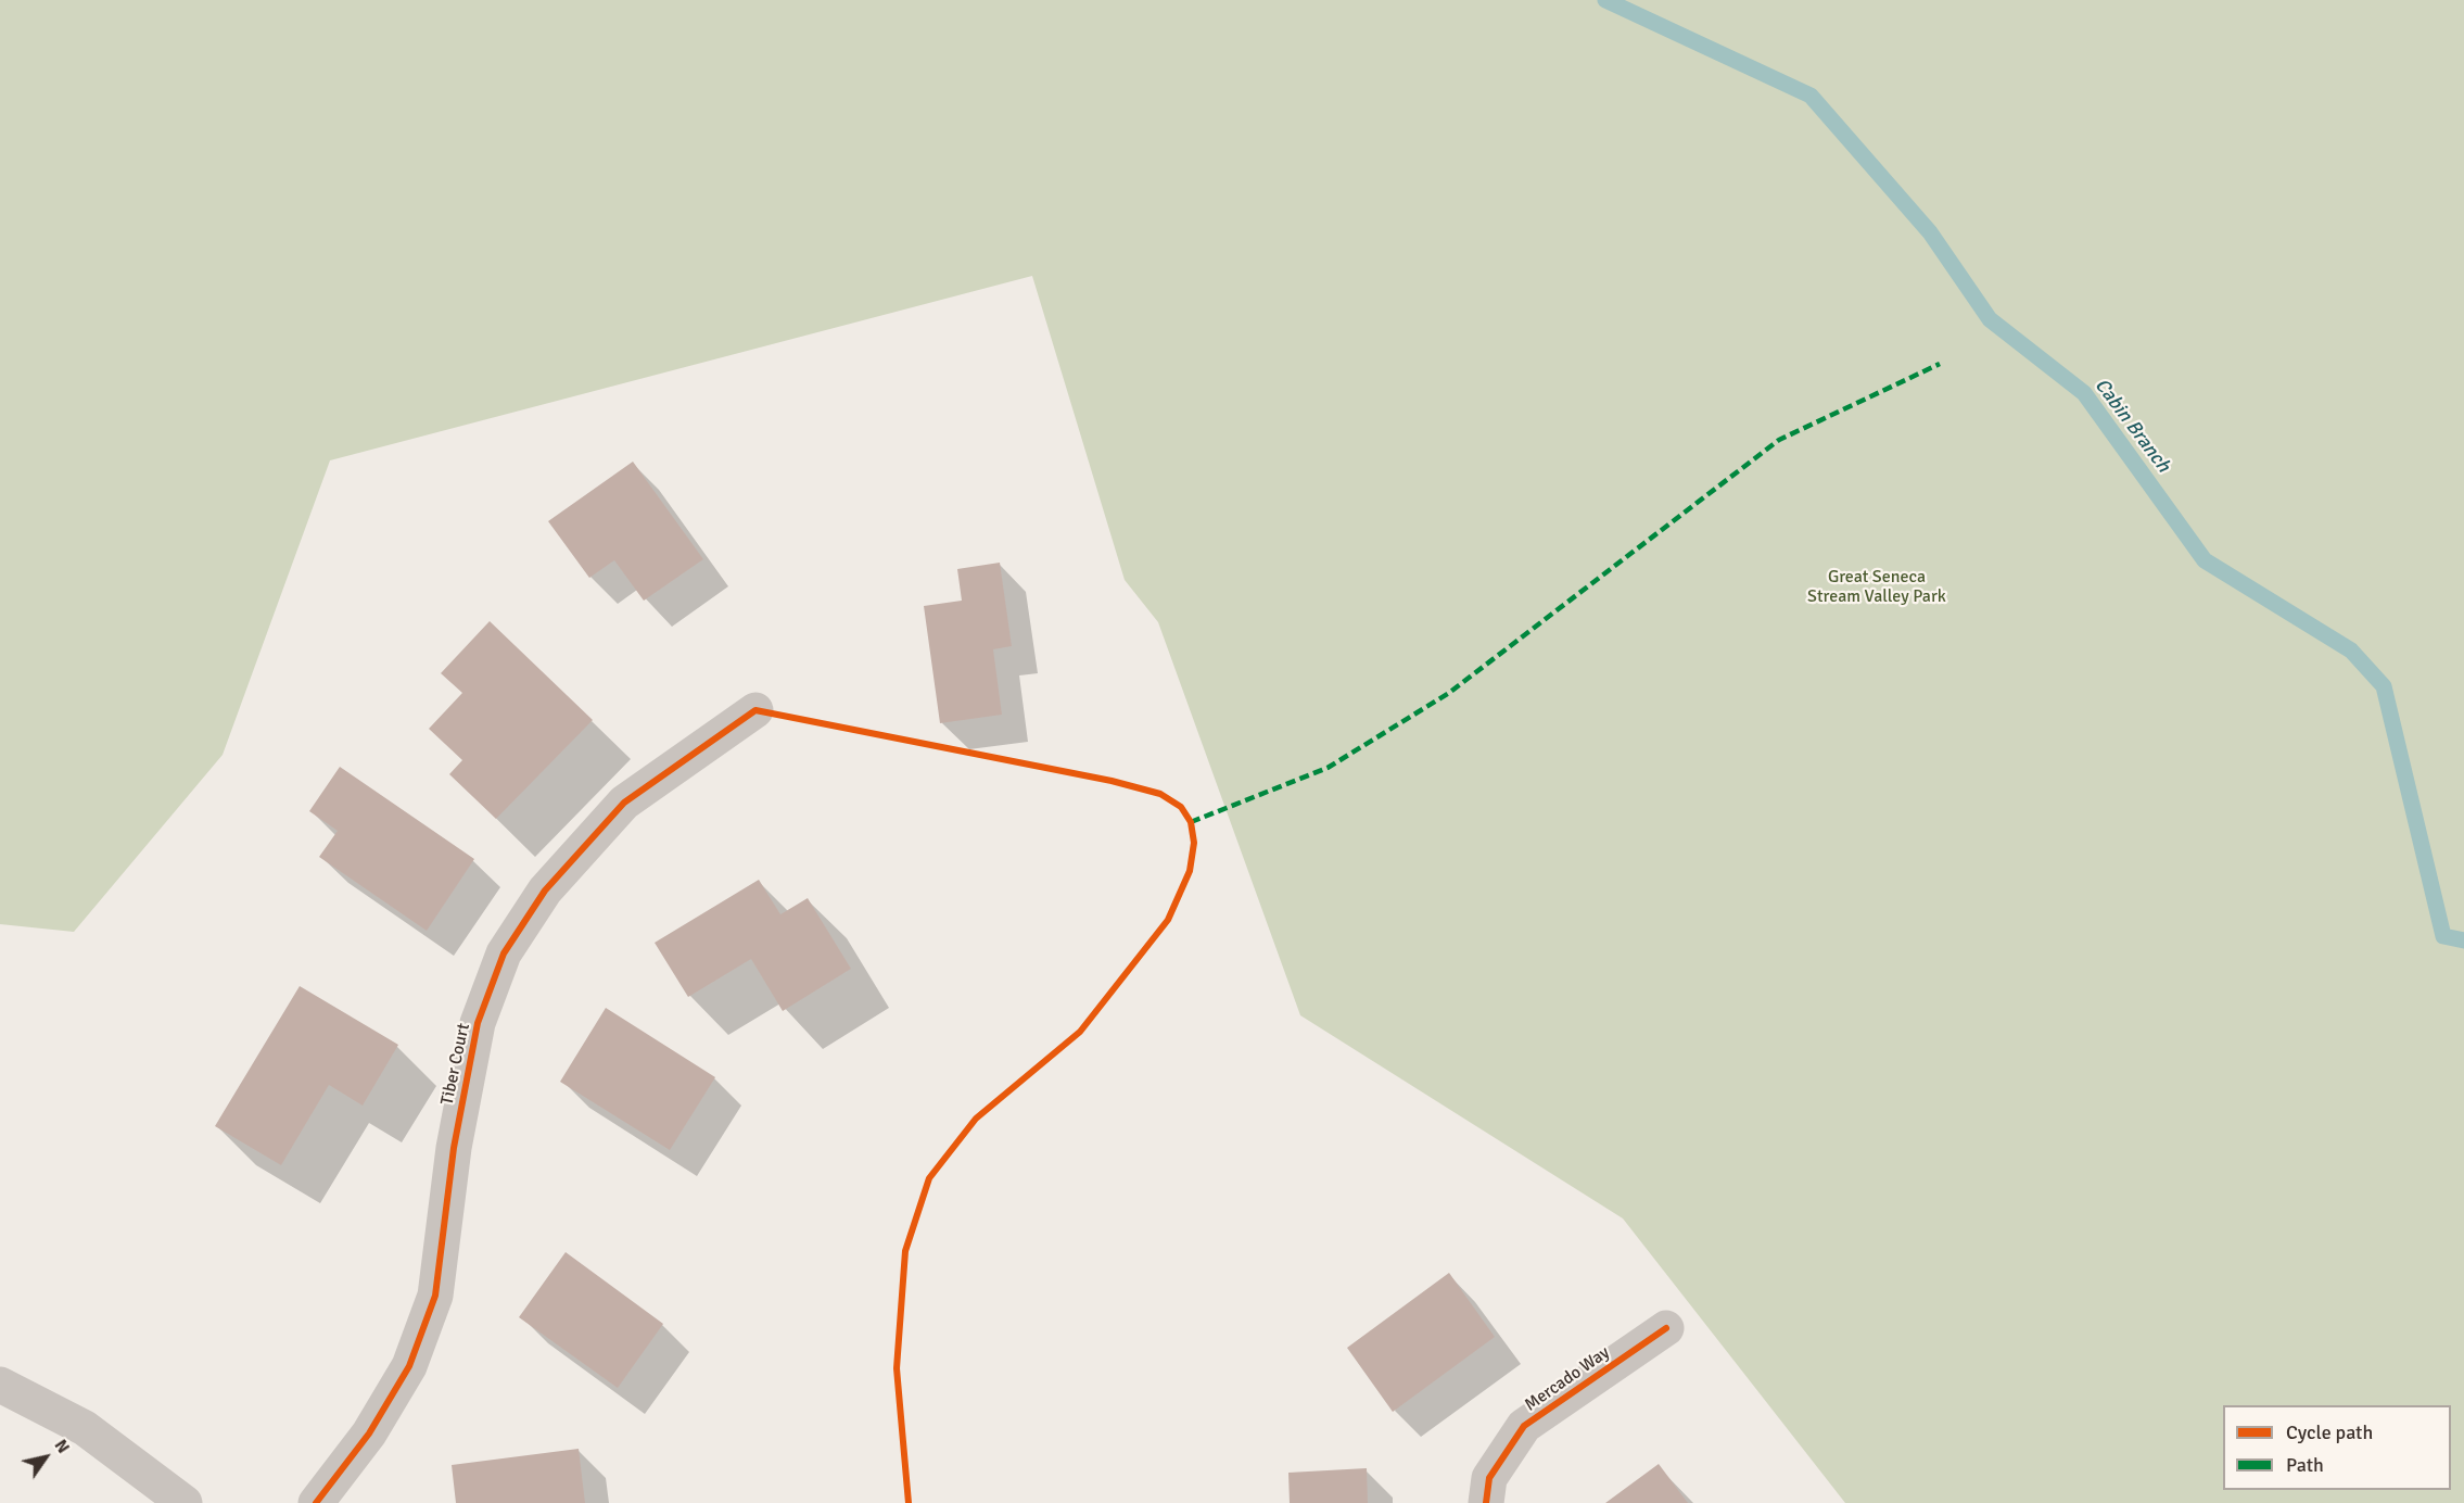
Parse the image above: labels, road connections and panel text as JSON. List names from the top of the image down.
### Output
{
  "streets": {
    "street": ["Tiber Court", "Mercado Way"]
  },
  "water": ["Cabin Branch"],
  "parks": ["Great Seneca Stream Valley Park"],
  "legend": ["Cycle path", "Path"],
  "north": "top right"
}
